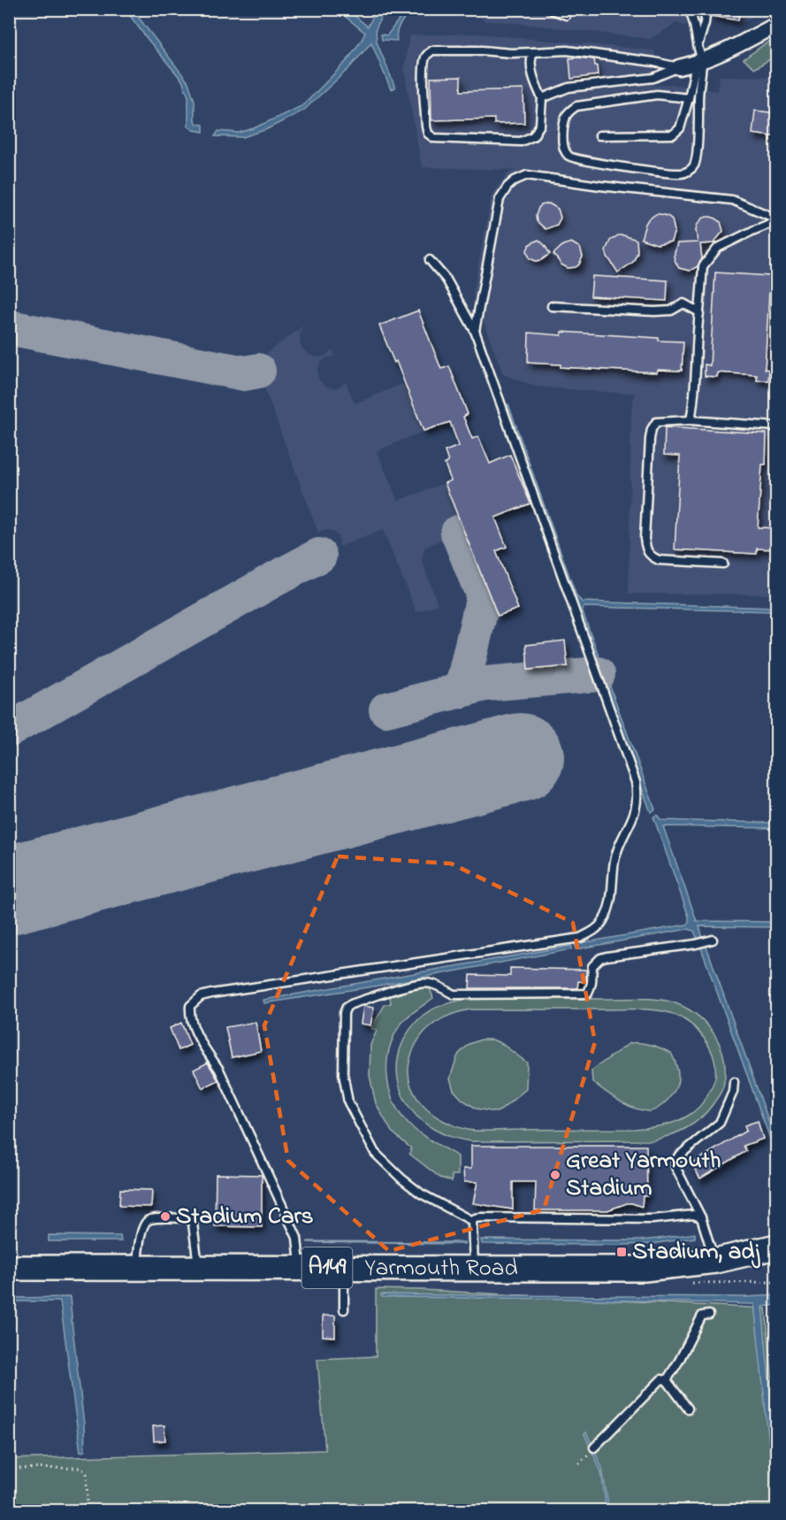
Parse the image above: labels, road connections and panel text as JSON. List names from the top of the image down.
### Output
{
  "streets": {
    "main road": ["A149", "Yarmouth Road"]
  },
  "places": {
    "other": ["Great Yarmouth Stadium", "Stadium Cars"],
    "transit": ["Stadium, adj"]
  }
}
